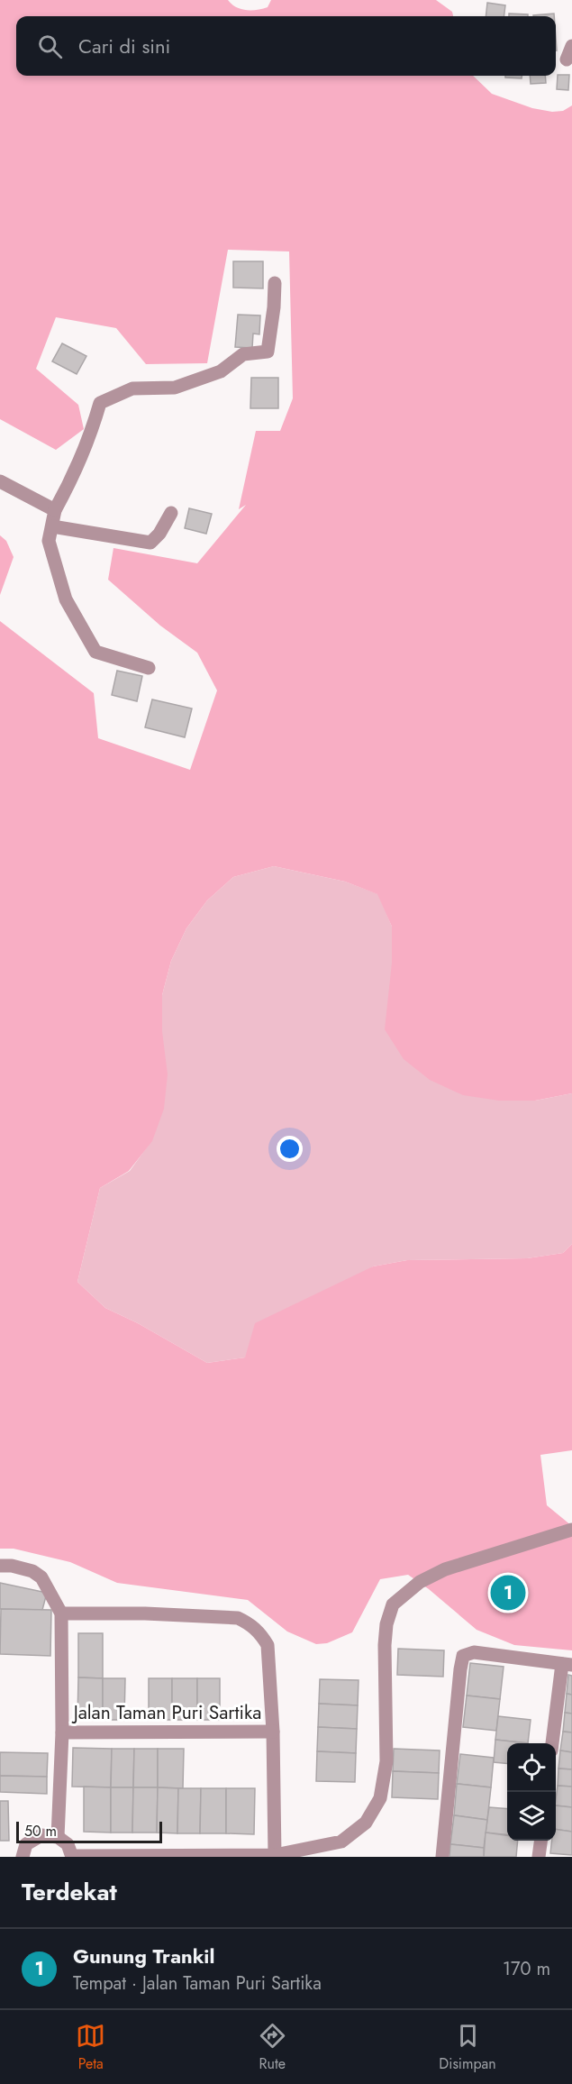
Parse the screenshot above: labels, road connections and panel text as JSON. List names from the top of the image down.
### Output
{
  "streets": {
    "street": ["Jalan Taman Puri Sartika"]
  },
  "scale_bar": "50 m",
  "page": {
    "search": "Cari di sini",
    "pins": "1",
    "scale": "50 m",
    "heading": "Terdekat",
    "list": [
      {
        "mark": "1",
        "name": "Gunung Trankil",
        "note": "Tempat · Jalan Taman Puri Sartika",
        "value": "170 m"
      }
    ],
    "nav": ["Peta", "Rute", "Disimpan"]
  }
}
